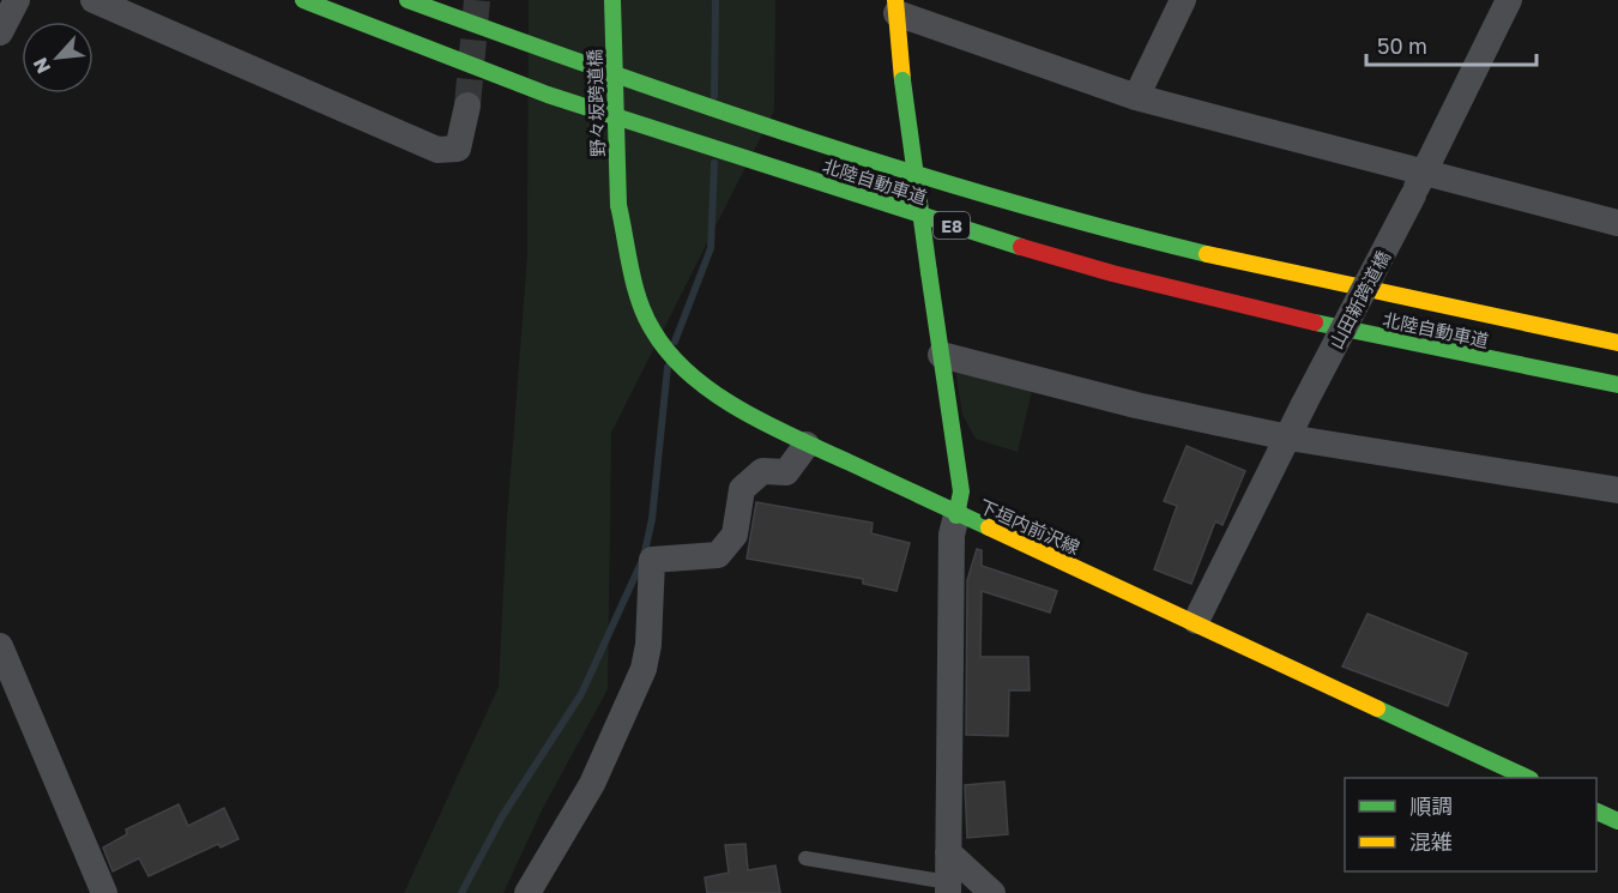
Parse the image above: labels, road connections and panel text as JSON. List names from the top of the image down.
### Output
{
  "streets": {
    "main road": [
      "野々坂跨道橋",
      "北陸自動車道",
      "E8",
      "下垣内前沢線"
    ],
    "street": ["山田新跨道橋"]
  },
  "crossings": [
    ["野々坂跨道橋", "下垣内前沢線"],
    ["山田新跨道橋", "下垣内前沢線"]
  ],
  "legend": ["順調", "混雑"],
  "scale_bar": "50 m",
  "north": "bottom left"
}
